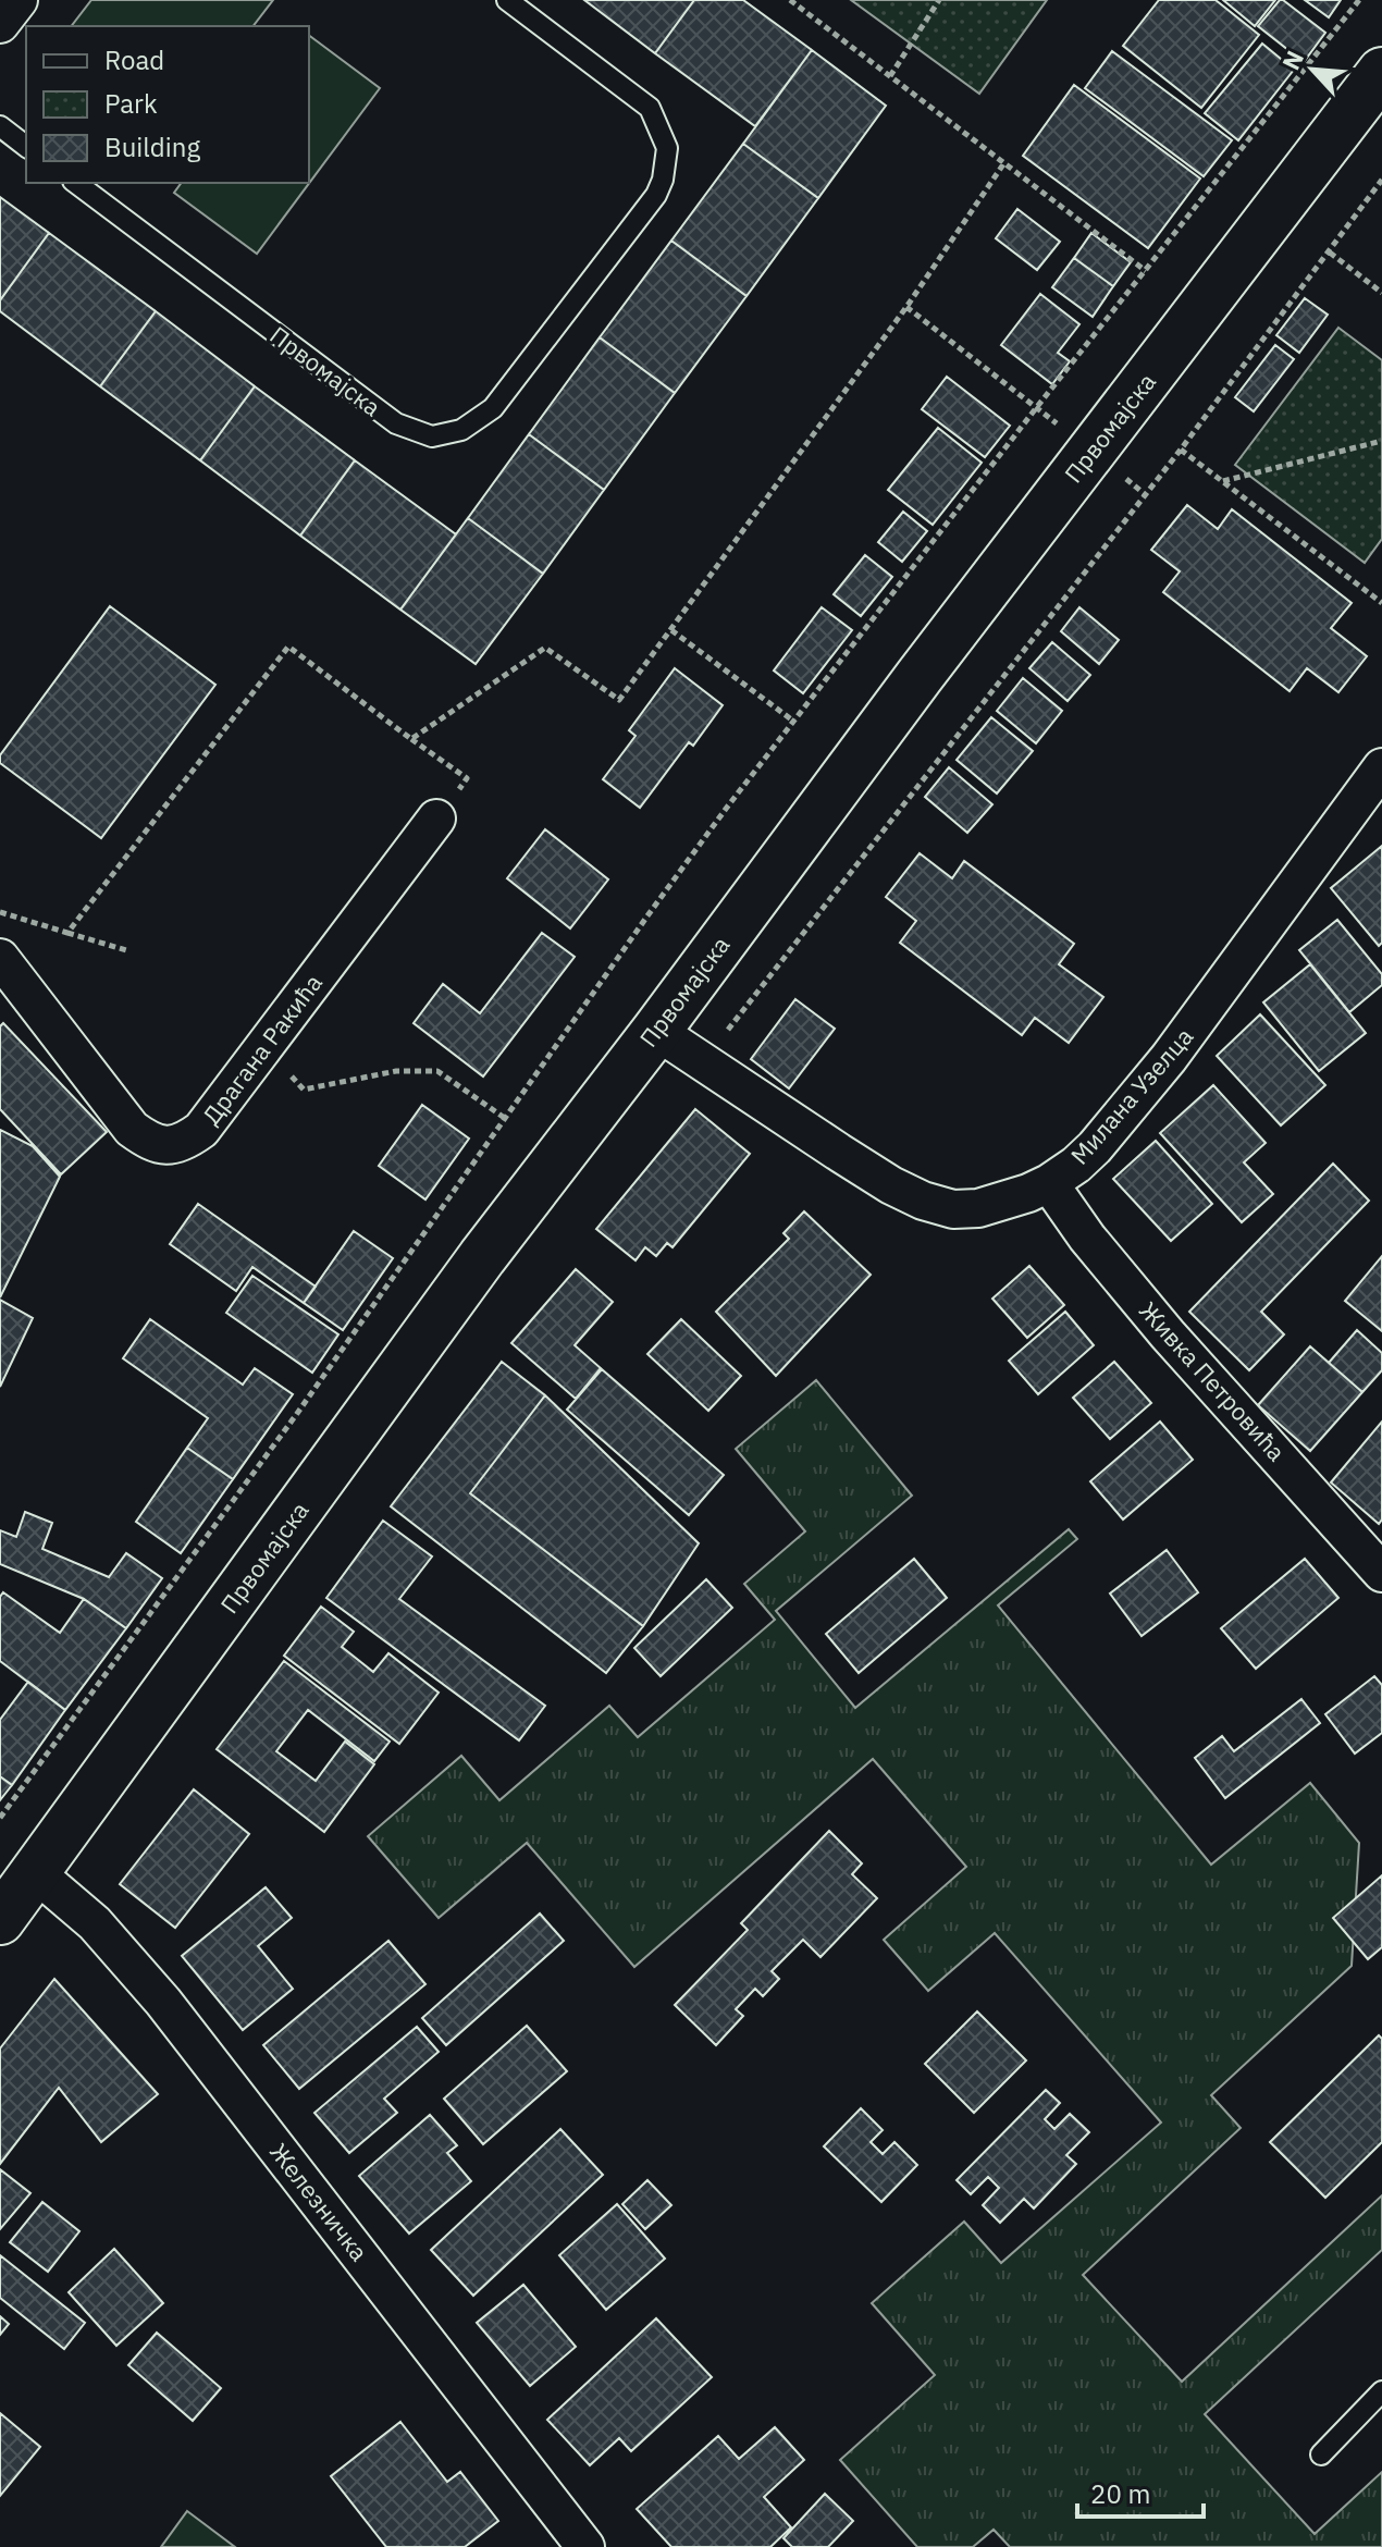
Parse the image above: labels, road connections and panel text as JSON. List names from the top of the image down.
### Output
{
  "streets": {
    "main road": ["Првомајска"],
    "street": [
      "Драгана Ракића",
      "Милана Узелца",
      "Живка Петровића",
      "Железничка"
    ]
  },
  "crossings": [
    ["Првомајска", "Милана Узелца"],
    ["Првомајска", "Железничка"],
    ["Милана Узелца", "Живка Петровића"]
  ],
  "legend": ["Road", "Park", "Building"],
  "scale_bar": "20 m",
  "north": "top left"
}
